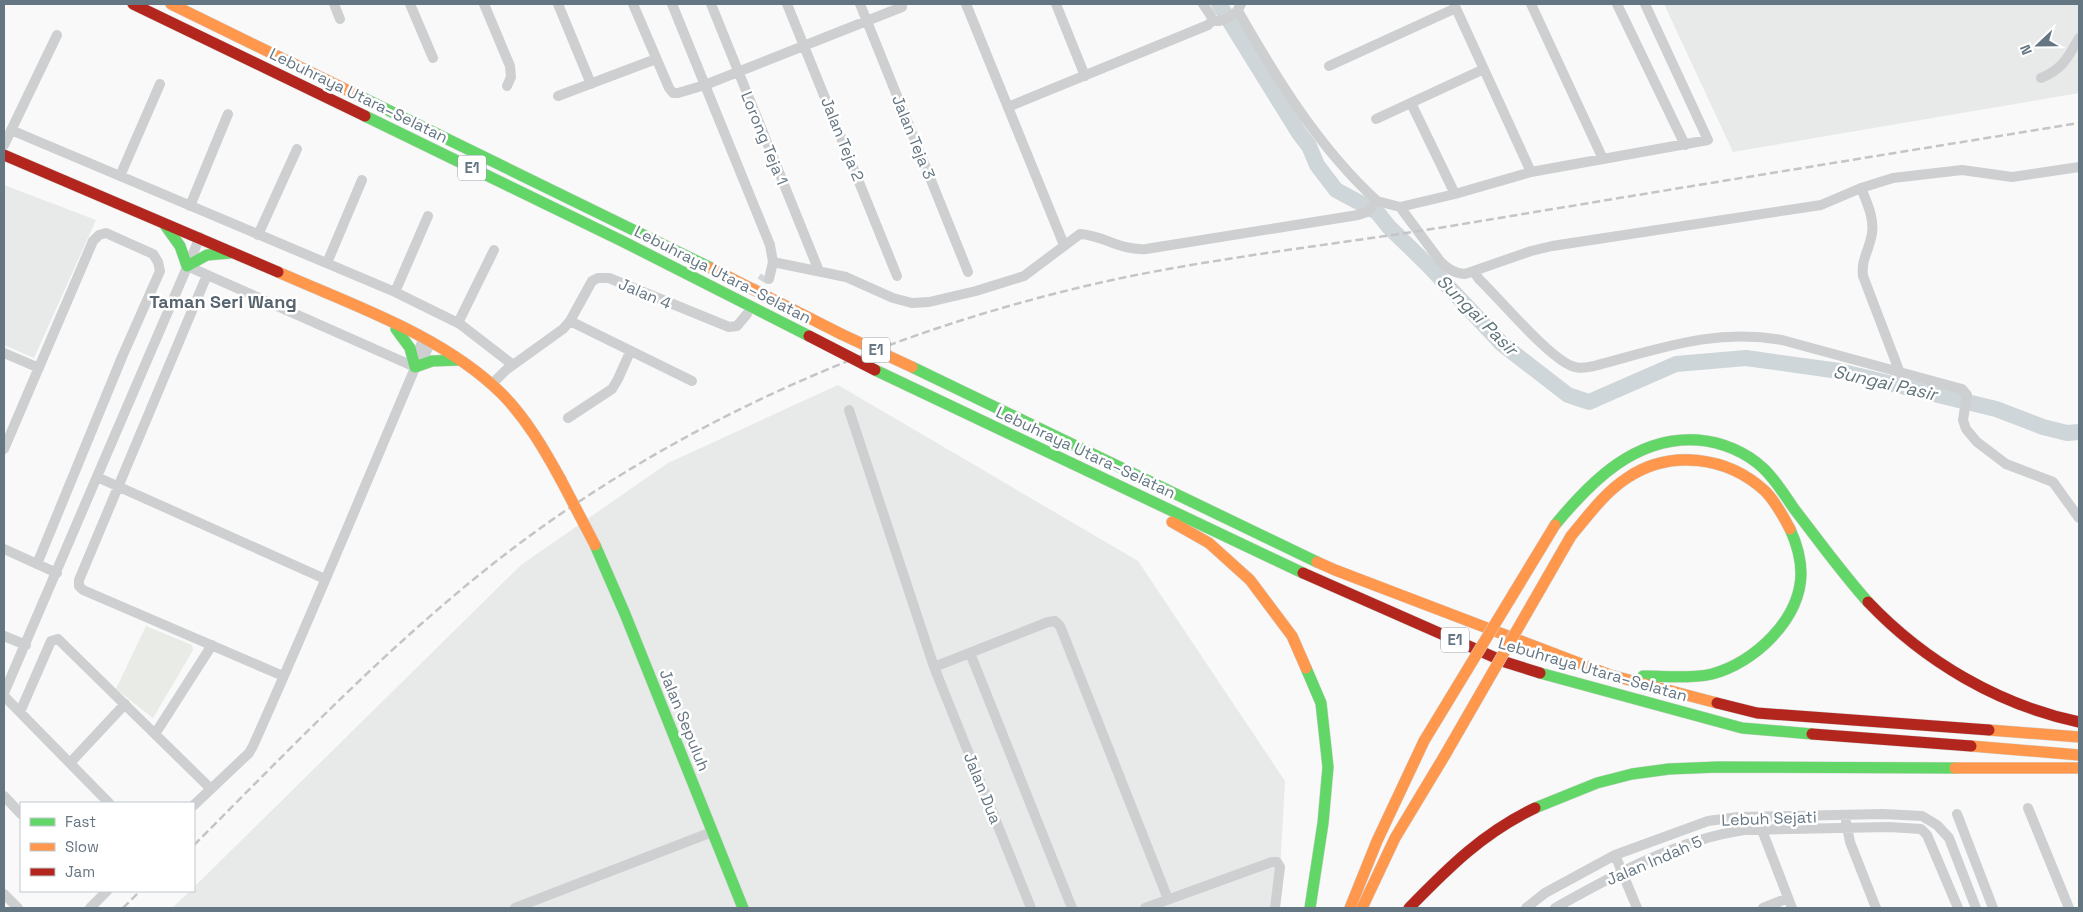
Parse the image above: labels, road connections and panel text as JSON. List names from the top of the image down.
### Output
{
  "streets": {
    "main road": ["Lebuhraya Utara–Selatan", "E1", "Jalan Sepuluh"],
    "street": [
      "Jalan Teja 3",
      "Lorong Teja 1",
      "Jalan Teja 2",
      "Jalan 4",
      "Jalan Dua",
      "Lebuh Sejati",
      "Jalan Indah 5"
    ]
  },
  "crossings": [
    ["Jalan 4", "Jalan Sepuluh"]
  ],
  "districts": ["Taman Seri Wang"],
  "water": ["Sungai Pasir"],
  "legend": ["Fast", "Slow", "Jam"],
  "north": "left"
}
